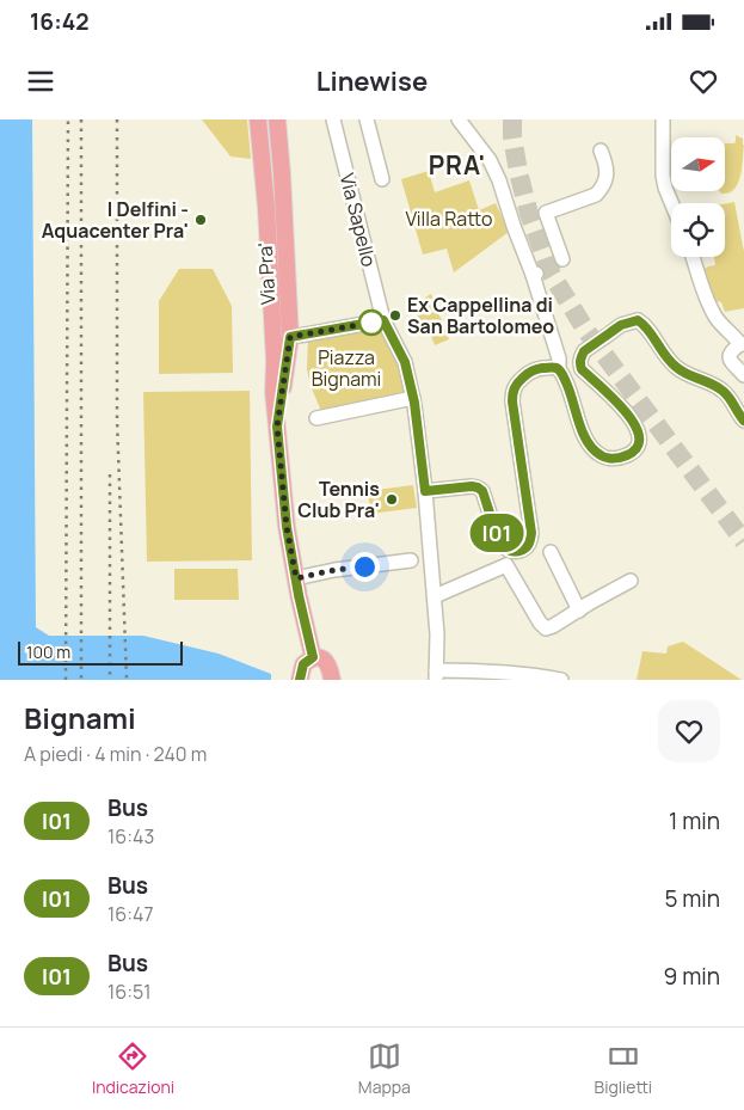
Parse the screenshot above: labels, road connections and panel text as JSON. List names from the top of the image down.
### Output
{
  "streets": {
    "main road": ["Via Pra'"],
    "street": ["Via Sapello"]
  },
  "districts": ["PRA'"],
  "parks": ["Villa Ratto", "Piazza Bignami"],
  "places": ["I Delfini - Aquacenter Pra'", "Ex Cappellina di San Bartolomeo", "Tennis Club Pra'"],
  "lines": ["bus line I01"],
  "scale_bar": "100 m",
  "north": "right",
  "page": {
    "status": "16:42",
    "header": "Linewise",
    "on_map": "I01",
    "scale": "100 m",
    "heading": ["Bignami", "A piedi · 4 min · 240 m"],
    "list": [
      {
        "mark": "I01",
        "name": "Bus",
        "note": "16:43",
        "value": "1 min"
      },
      {
        "mark": "I01",
        "name": "Bus",
        "note": "16:47",
        "value": "5 min"
      },
      {
        "mark": "I01",
        "name": "Bus",
        "note": "16:51",
        "value": "9 min"
      }
    ],
    "tabs": ["Indicazioni", "Mappa", "Biglietti"]
  }
}
